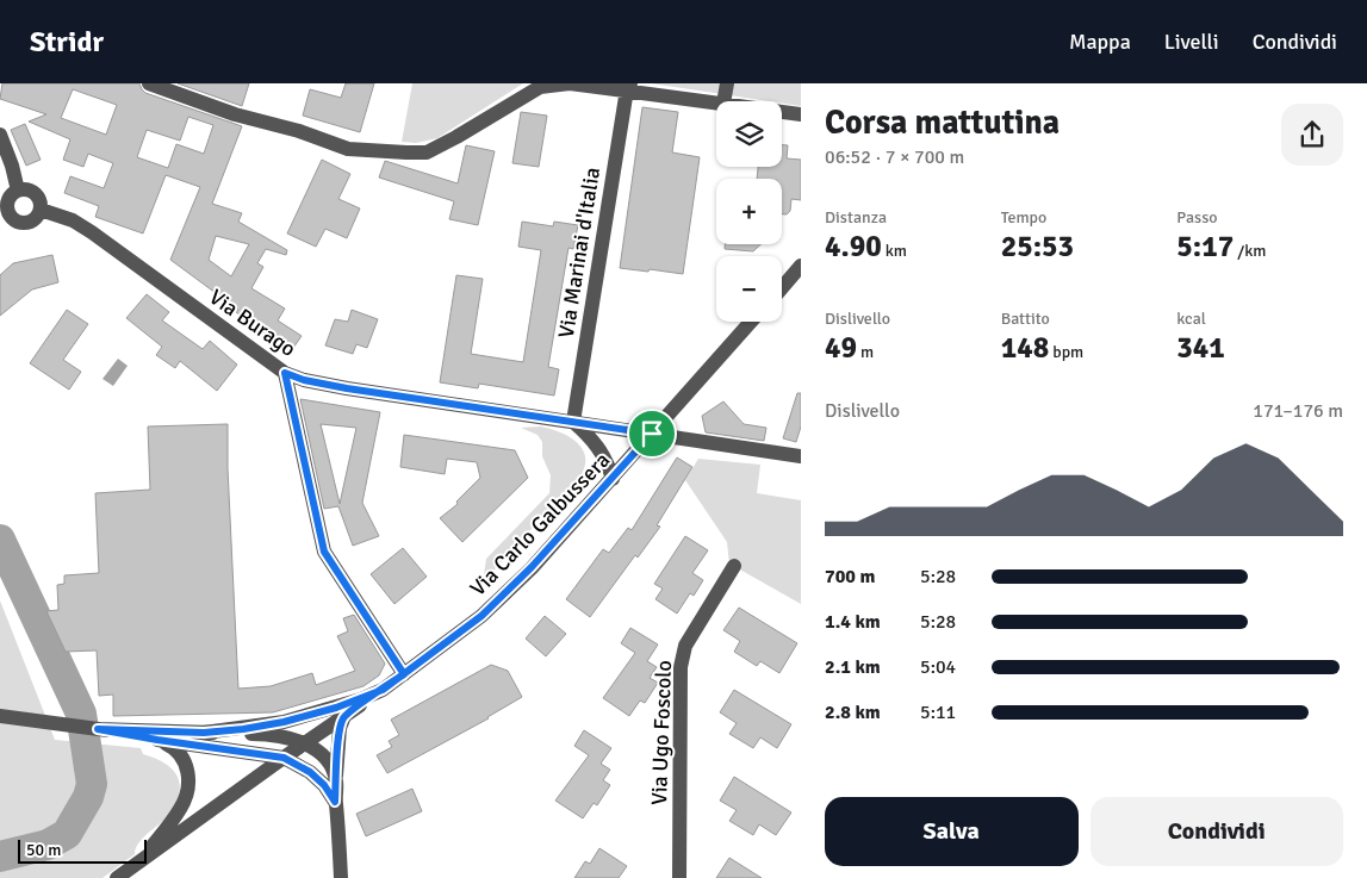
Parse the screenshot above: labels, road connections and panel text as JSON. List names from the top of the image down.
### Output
{
  "streets": {
    "street": [
      "Via Marinai d'Italia",
      "Via Burago",
      "Via Carlo Galbussera",
      "Via Ugo Foscolo"
    ]
  },
  "crossings": [
    ["Via Marinai d'Italia", "Via Burago"],
    ["Via Burago", "Via Carlo Galbussera"]
  ],
  "scale_bar": "50 m",
  "page": {
    "header": "Stridr",
    "nav": ["Mappa", "Livelli", "Condividi"],
    "heading": ["Corsa mattutina", "06:52 · 7 × 700 m"],
    "map_buttons": ["+", "−"],
    "stats": [
      ["Distanza", "4.90 km"],
      ["Tempo", "25:53"],
      ["Passo", "5:17 /km"],
      ["Dislivello", "49 m"],
      ["Battito", "148 bpm"],
      ["kcal", "341"]
    ],
    "chart": ["Dislivello", "171–176 m"],
    "list": [
      {
        "name": "700 m",
        "note": "5:28"
      },
      {
        "name": "1.4 km",
        "note": "5:28"
      },
      {
        "name": "2.1 km",
        "note": "5:04"
      },
      {
        "name": "2.8 km",
        "note": "5:11"
      }
    ],
    "buttons": ["Salva", "Condividi"],
    "scale": "50 m"
  }
}
